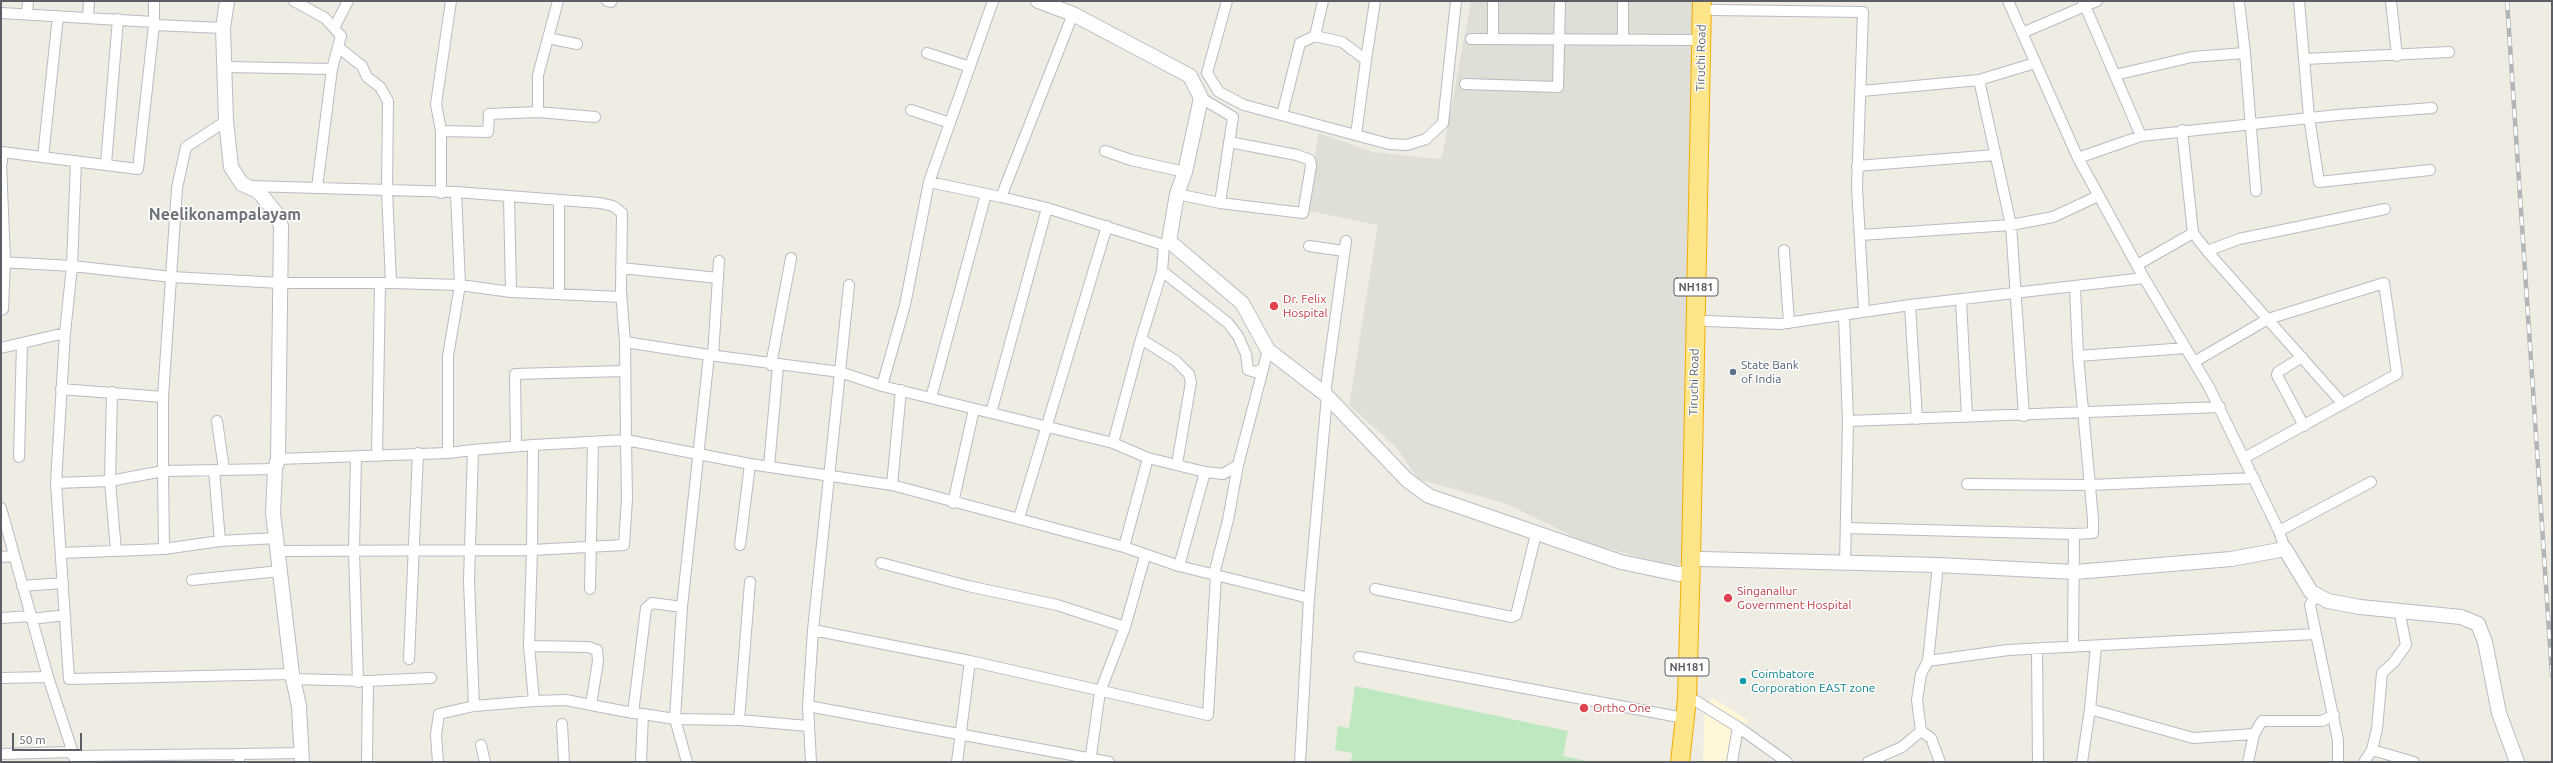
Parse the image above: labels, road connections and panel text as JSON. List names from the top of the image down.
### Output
{
  "streets": {
    "highway": ["Tiruchi Road", "NH181"]
  },
  "districts": ["Neelikonampalayam"],
  "places": [
    "Dr. Felix Hospital",
    "State Bank of India",
    "Singanallur Government Hospital",
    "Coimbatore Corporation EAST zone",
    "Ortho One"
  ],
  "scale_bar": "50 m"
}
